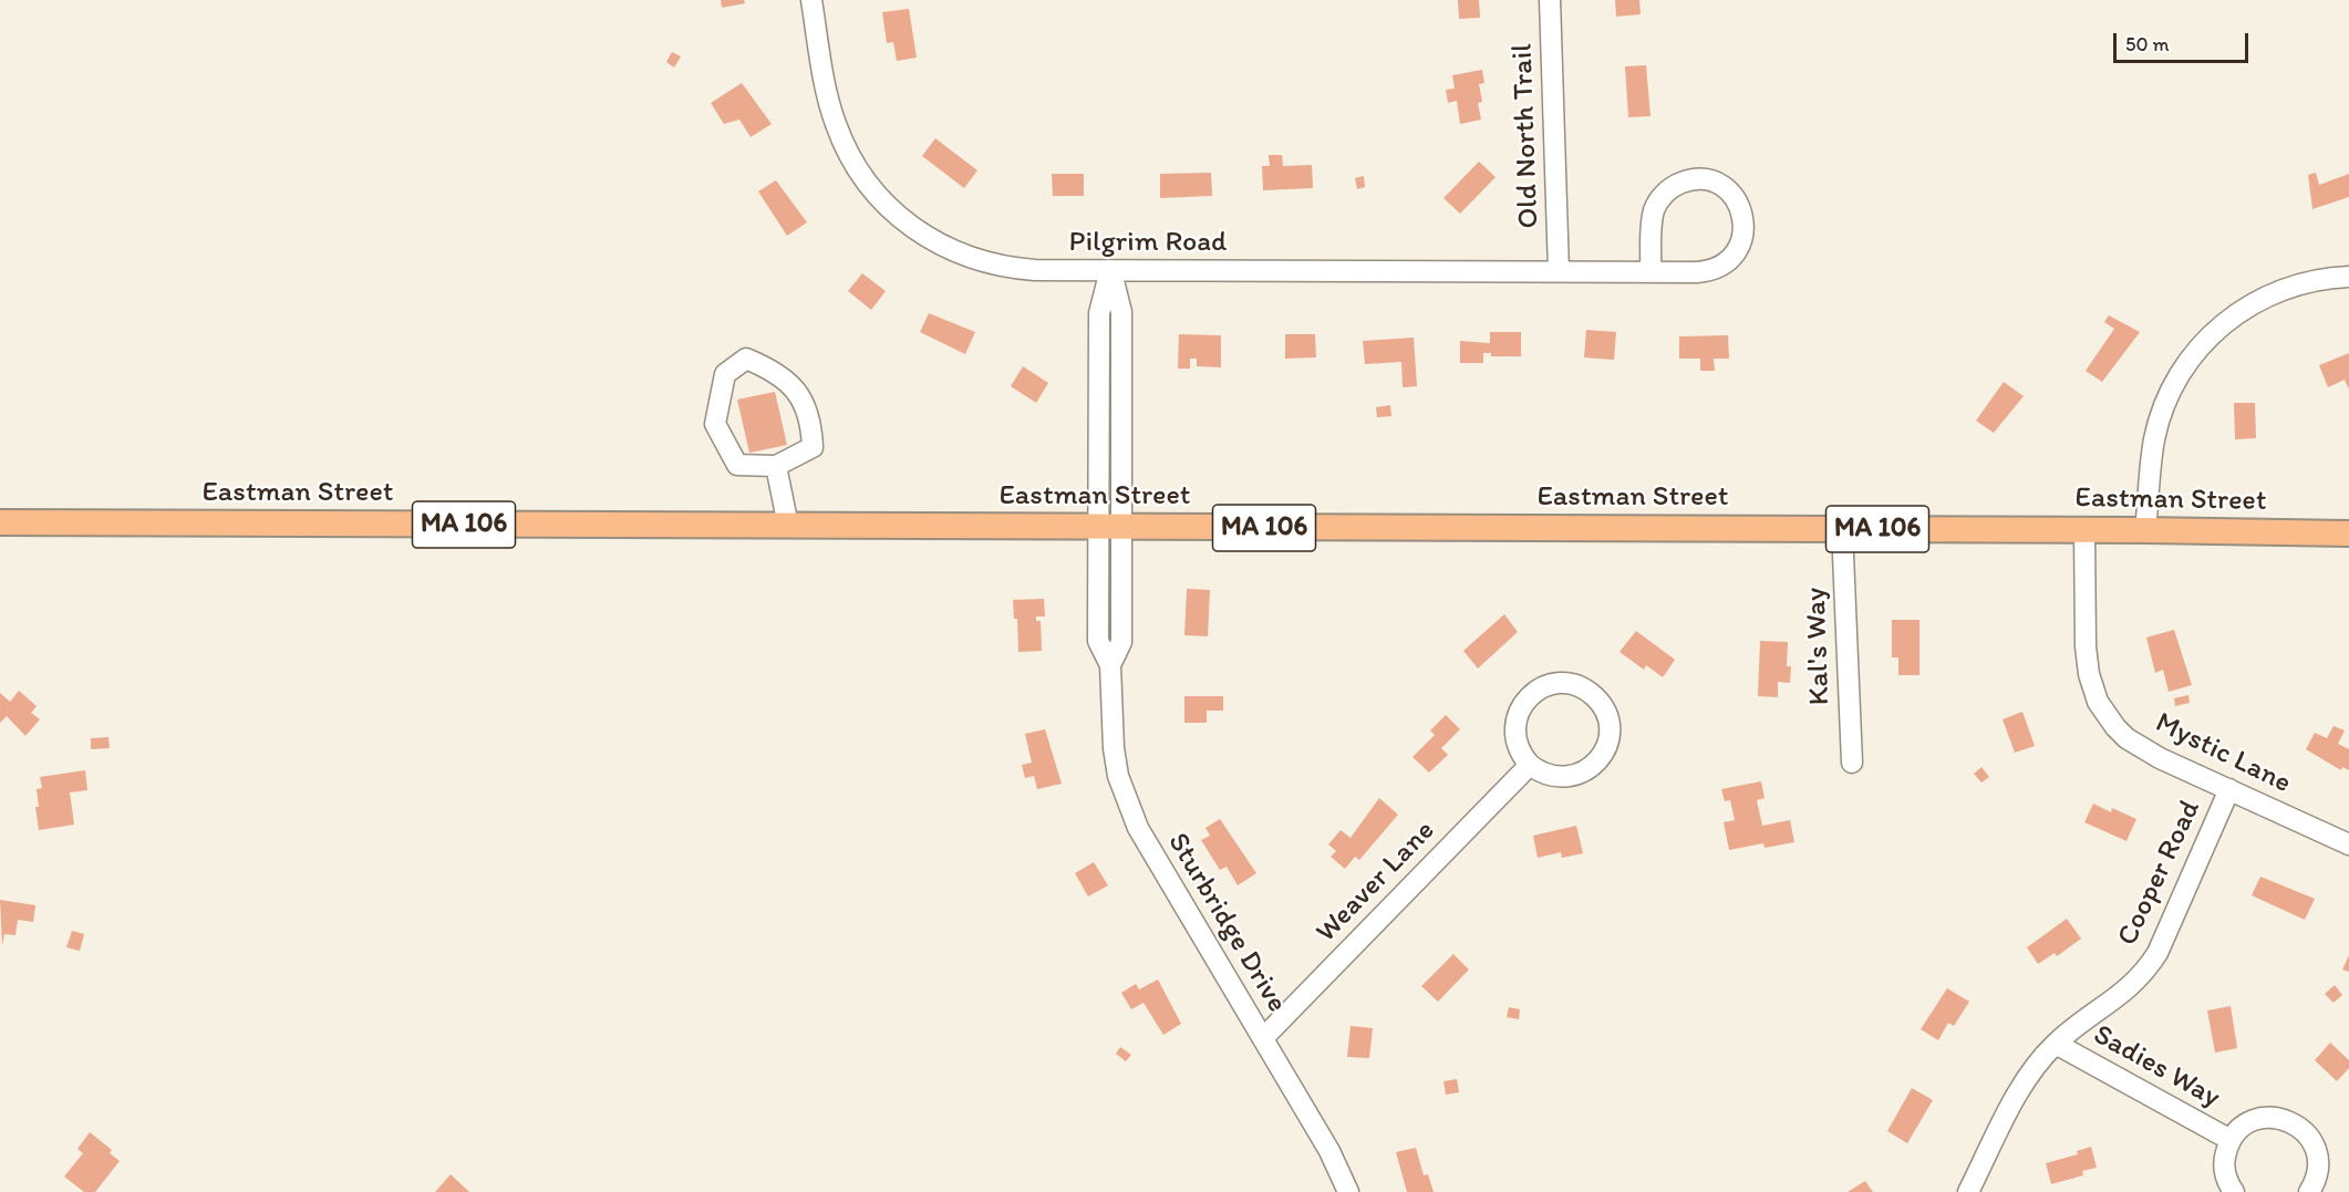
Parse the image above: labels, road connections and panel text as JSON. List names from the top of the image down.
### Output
{
  "streets": {
    "main road": ["Eastman Street", "MA 106"],
    "street": [
      "Old North Trail",
      "Pilgrim Road",
      "Kal's Way",
      "Mystic Lane",
      "Cooper Road",
      "Weaver Lane",
      "Sturbridge Drive",
      "Sadies Way"
    ]
  },
  "crossings": [
    ["Old North Trail", "Pilgrim Road"],
    ["Pilgrim Road", "Sturbridge Drive"],
    ["Eastman Street", "Kal's Way"],
    ["Eastman Street", "Mystic Lane"],
    ["Eastman Street", "Sturbridge Drive"],
    ["Mystic Lane", "Cooper Road"],
    ["Cooper Road", "Sadies Way"],
    ["Weaver Lane", "Sturbridge Drive"]
  ],
  "scale_bar": "50 m"
}
